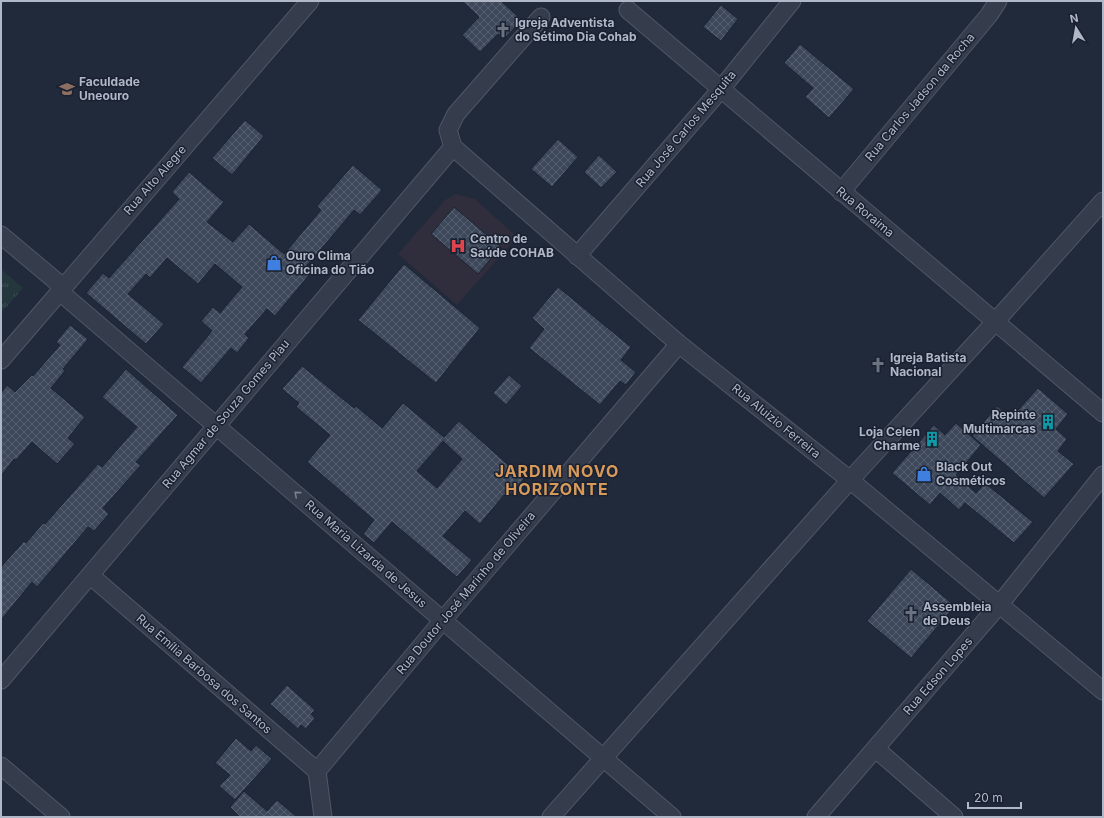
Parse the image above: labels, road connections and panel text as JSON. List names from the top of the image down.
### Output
{
  "streets": {
    "street": [
      "Rua Carlos Jadson da Rocha",
      "Rua José Carlos Mesquita",
      "Rua Alto Alegre",
      "Rua Roraima",
      "Rua Agmar de Souza Gomes Piau",
      "Rua Aluizio Ferreira",
      "Rua Maria Lizarda de Jesus",
      "Rua Doutor José Marinho de Oliveira",
      "Rua Emília Barbosa dos Santos",
      "Rua Edson Lopes"
    ]
  },
  "crossings": [
    ["Rua Carlos Jadson da Rocha", "Rua Roraima"],
    ["Rua José Carlos Mesquita", "Rua Roraima"],
    ["Rua José Carlos Mesquita", "Rua Aluizio Ferreira"],
    ["Rua Alto Alegre", "Rua Maria Lizarda de Jesus"],
    ["Rua Agmar de Souza Gomes Piau", "Rua Aluizio Ferreira"],
    ["Rua Agmar de Souza Gomes Piau", "Rua Maria Lizarda de Jesus"],
    ["Rua Agmar de Souza Gomes Piau", "Rua Emília Barbosa dos Santos"],
    ["Rua Aluizio Ferreira", "Rua Doutor José Marinho de Oliveira"],
    ["Rua Aluizio Ferreira", "Rua Edson Lopes"],
    ["Rua Maria Lizarda de Jesus", "Rua Doutor José Marinho de Oliveira"],
    ["Rua Doutor José Marinho de Oliveira", "Rua Emília Barbosa dos Santos"]
  ],
  "districts": ["JARDIM NOVO HORIZONTE"],
  "places": {
    "church": ["Igreja Adventista do Sétimo Dia Cohab", "Igreja Batista Nacional", "Assembleia de Deus"],
    "school or university": ["Faculdade Uneouro"],
    "hospital": ["Centro de Saúde COHAB"],
    "shop": ["Ouro Clima Oficina do Tião", "Black Out Cosméticos"],
    "building": ["Repinte Multimarcas", "Loja Celen Charme"]
  },
  "scale_bar": "20 m",
  "north": "top"
}
